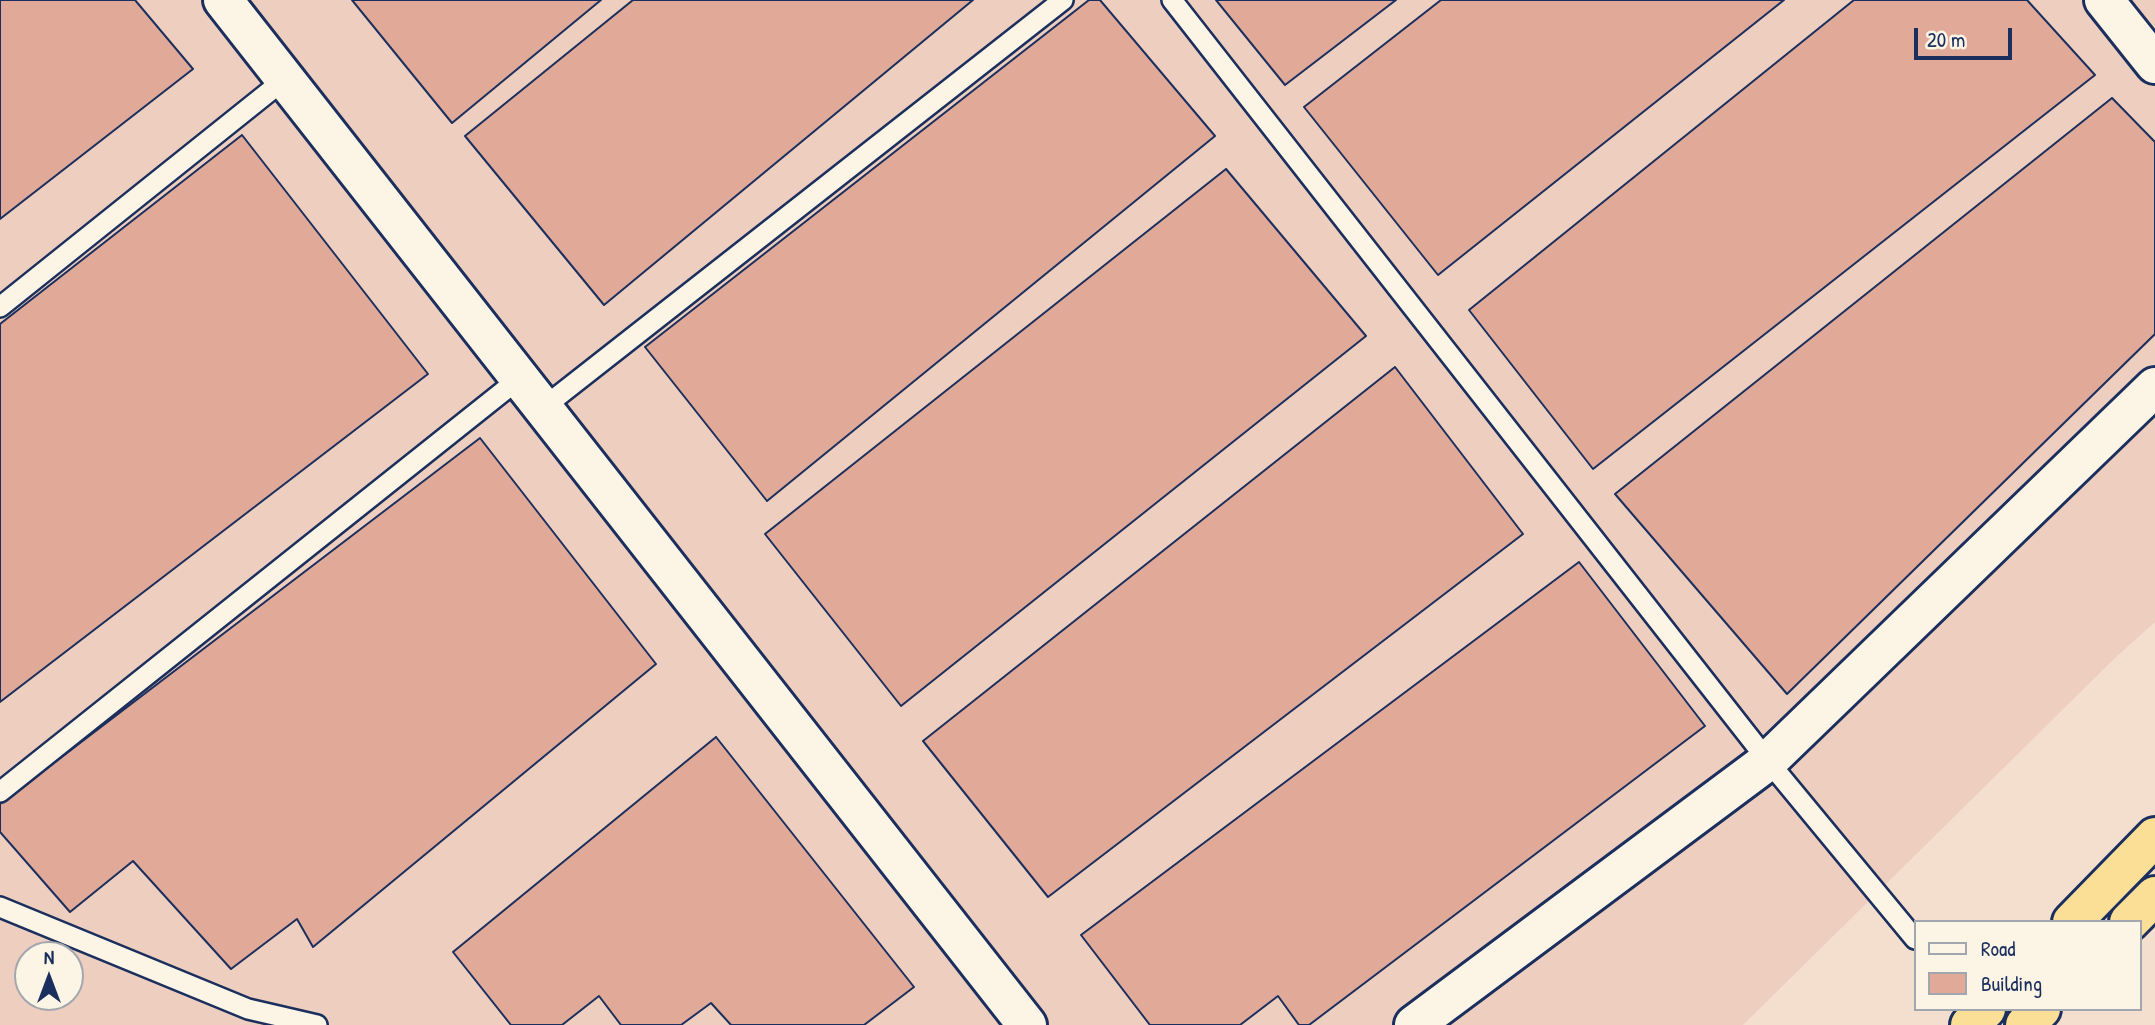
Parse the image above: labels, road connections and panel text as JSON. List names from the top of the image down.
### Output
{
  "legend": ["Road", "Building"],
  "scale_bar": "20 m",
  "north": "top"
}
